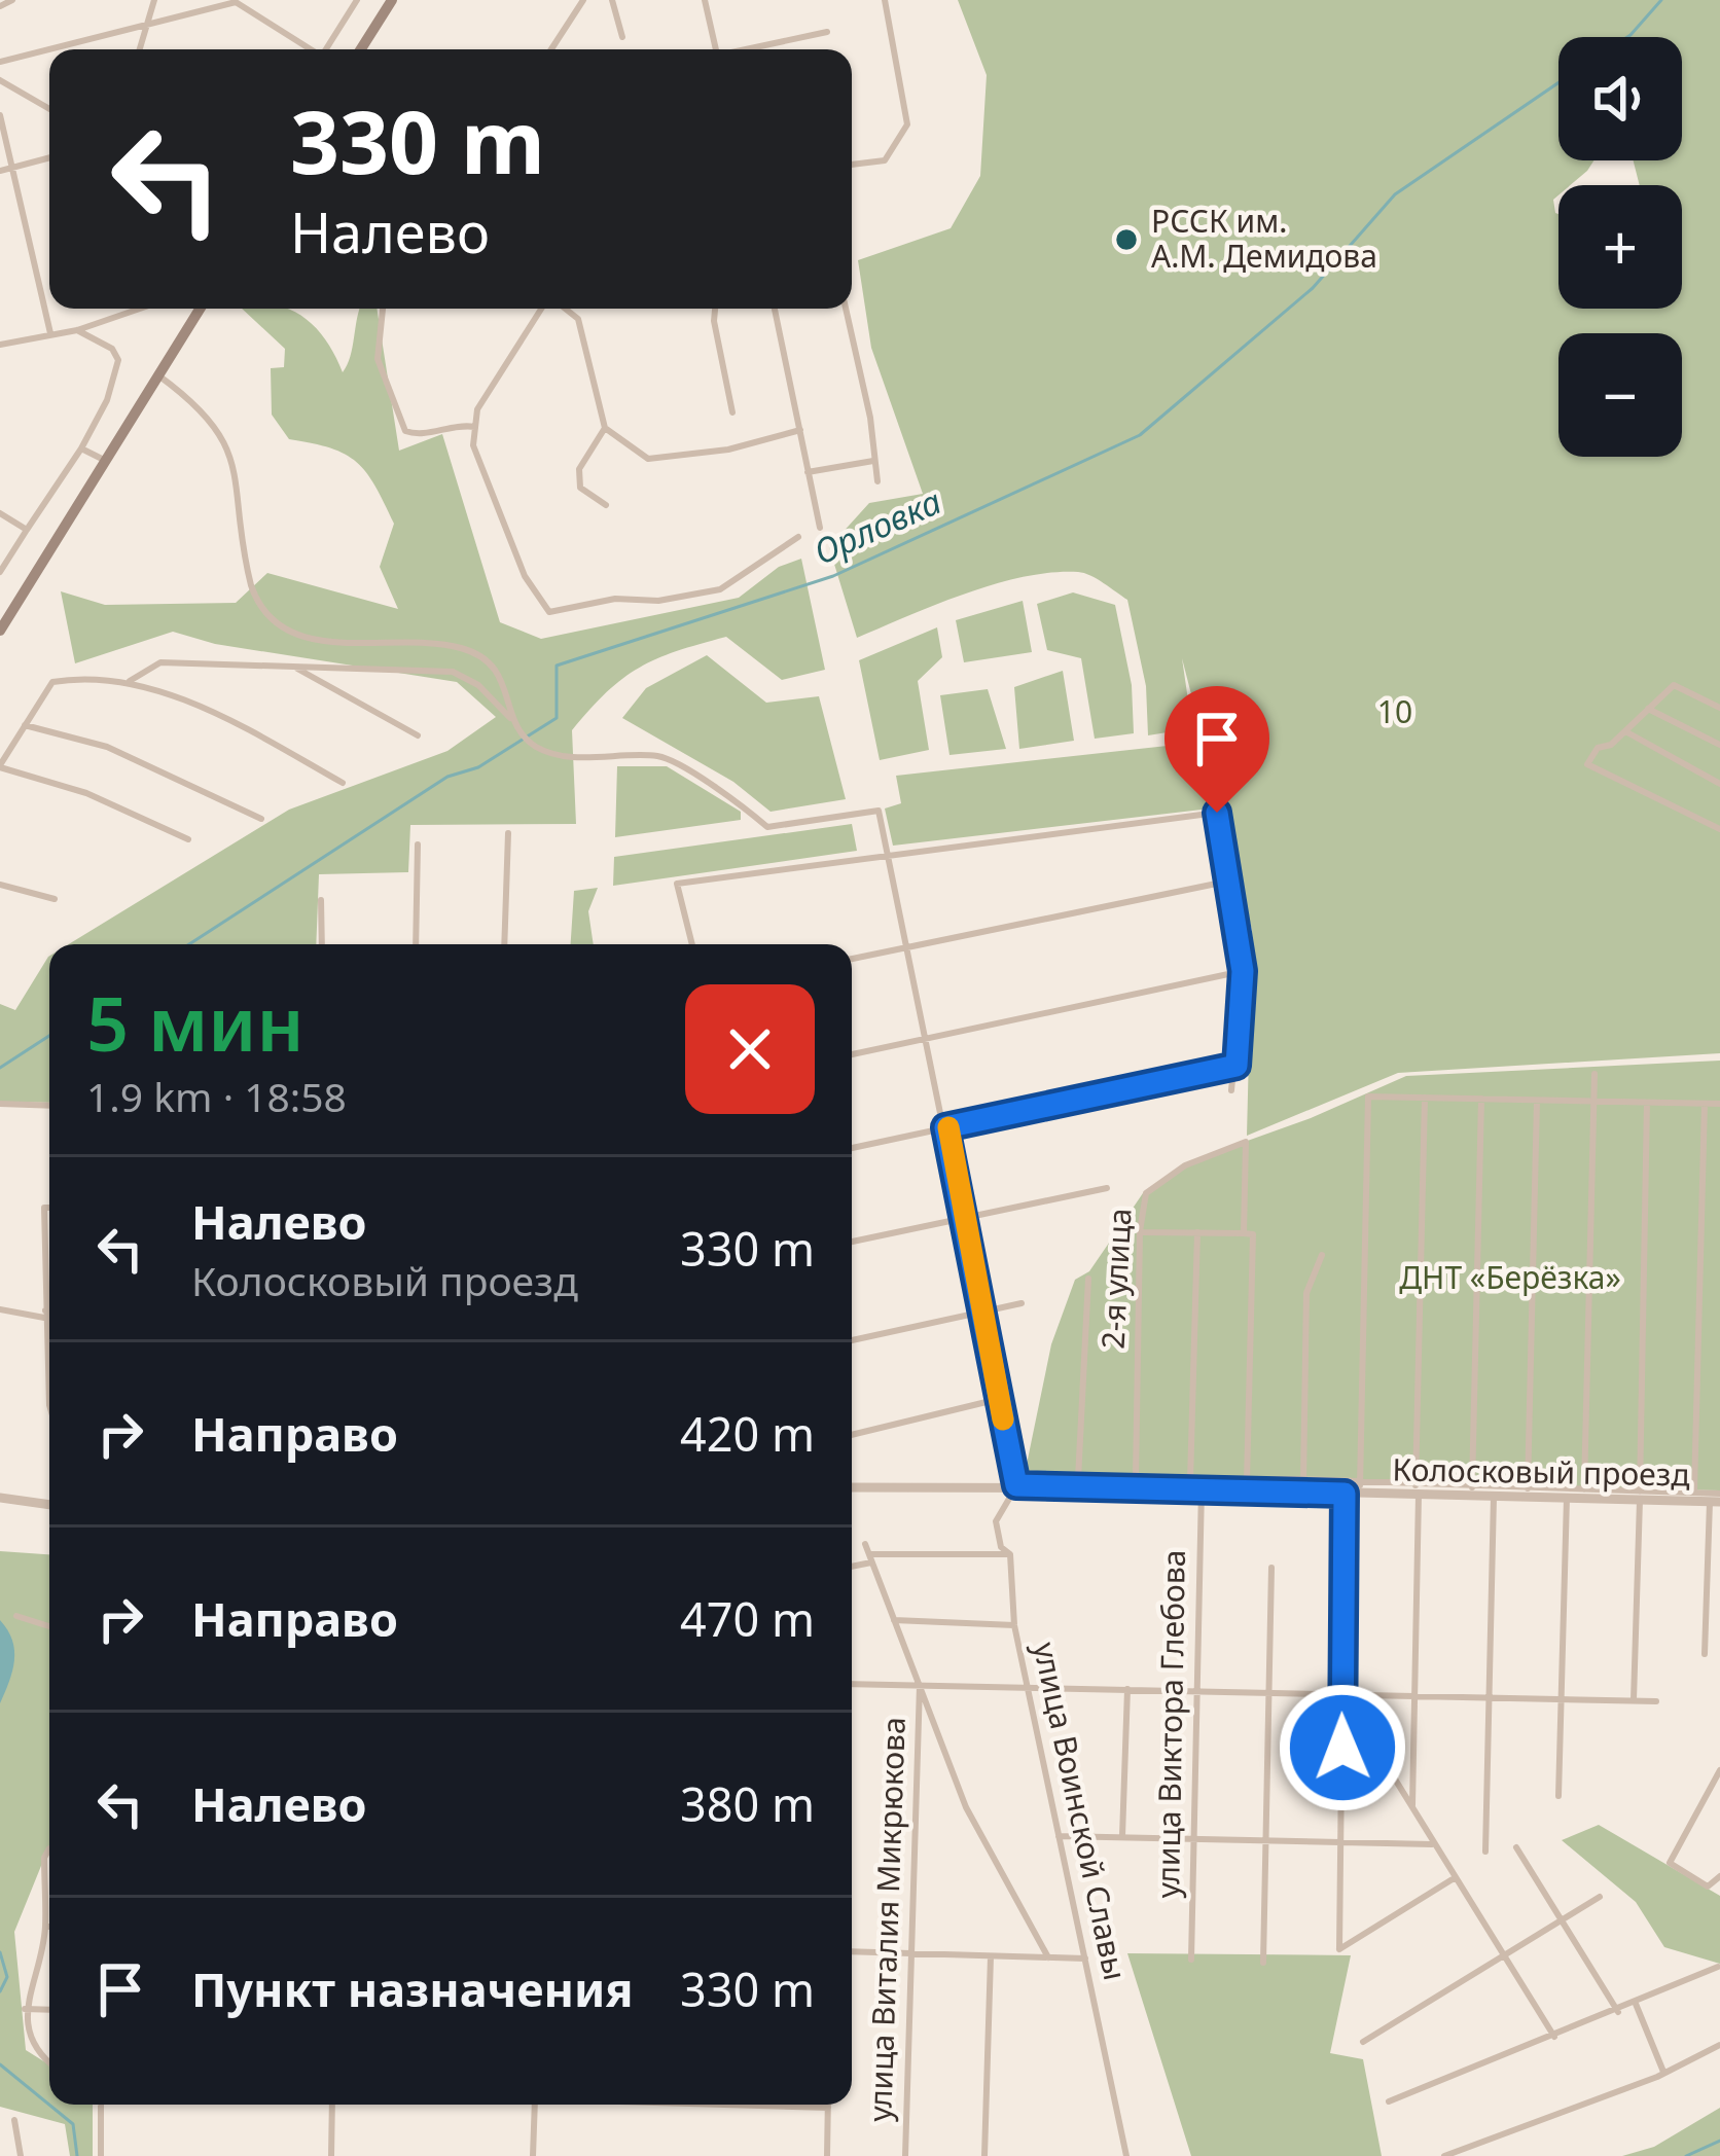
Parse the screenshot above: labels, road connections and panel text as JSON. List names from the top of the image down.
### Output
{
  "streets": {
    "street": [
      "2-я улица",
      "Колосковый проезд",
      "улица Виктора Глебова",
      "улица Воинской Славы",
      "улица Виталия Микрюкова"
    ]
  },
  "crossings": [
    ["Колосковый проезд", "улица Виктора Глебова"],
    ["Колосковый проезд", "улица Воинской Славы"]
  ],
  "water": ["Орловка"],
  "parks": ["10", "ДНТ «Берёзка»"],
  "places": ["РССК им. А.М. Демидова"],
  "page": {
    "map_buttons": ["+", "−"],
    "turn": ["330 m", "Налево"],
    "heading": ["5 мин", "1.9 km · 18:58"],
    "list": [
      {
        "name": "Налево",
        "note": "Колосковый проезд",
        "value": "330 m"
      },
      {
        "name": "Направо",
        "value": "420 m"
      },
      {
        "name": "Направо",
        "value": "470 m"
      },
      {
        "name": "Налево",
        "value": "380 m"
      },
      {
        "name": "Пункт назначения",
        "value": "330 m"
      }
    ]
  }
}
